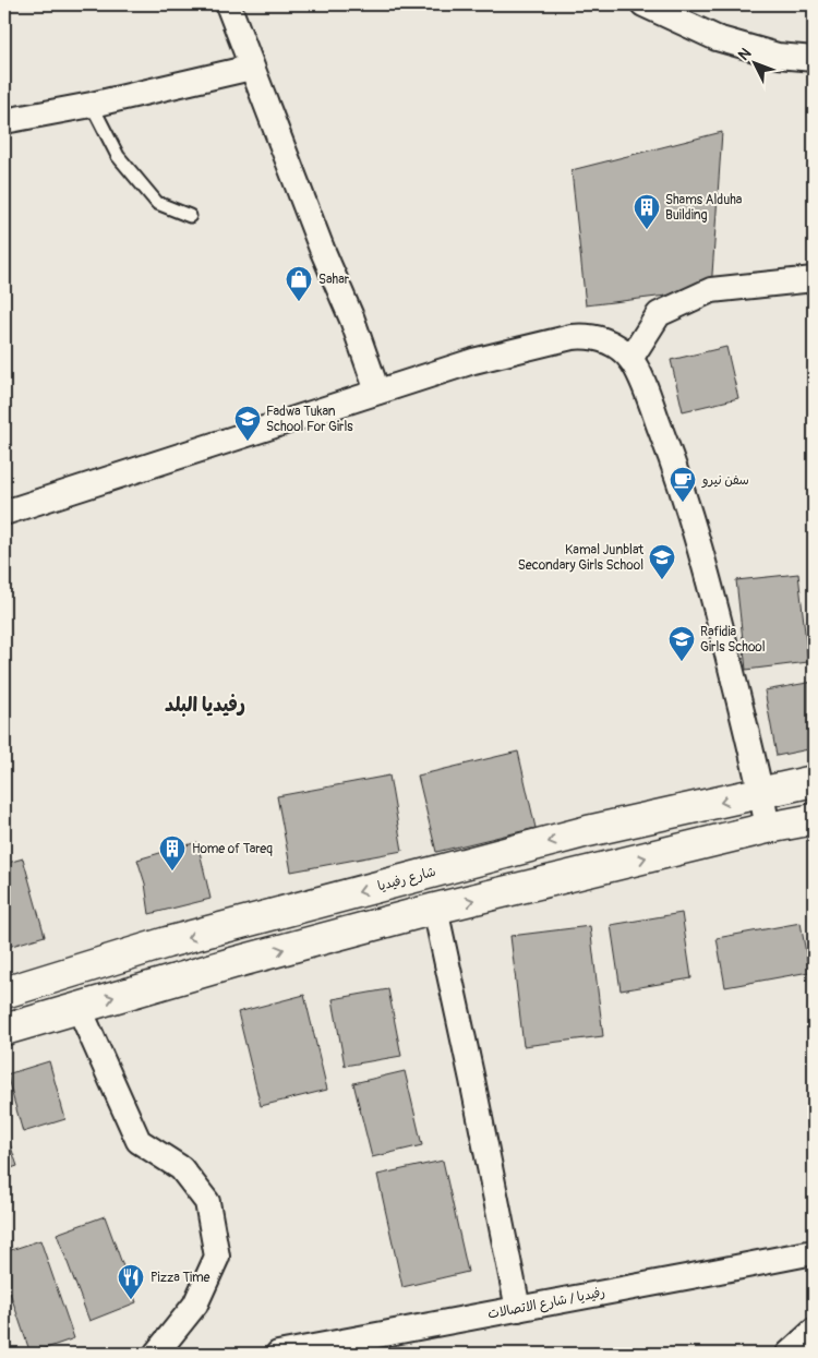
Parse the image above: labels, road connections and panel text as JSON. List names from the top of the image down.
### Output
{
  "streets": {
    "main road": ["شارع رفيديا"],
    "street": ["رفيديا / شارع الاتصالات"]
  },
  "districts": ["رفيديا البلد"],
  "places": {
    "building": ["Shams Alduha Building", "Home of Tareq"],
    "shop": ["Sahar"],
    "school or university": ["Fadwa Tukan School For Girls", "Kamal Junblat Secondary Girls School", "Rafidia Girls School"],
    "cafe": ["سفن نيرو"],
    "restaurant": ["Pizza Time"]
  },
  "north": "top left"
}
